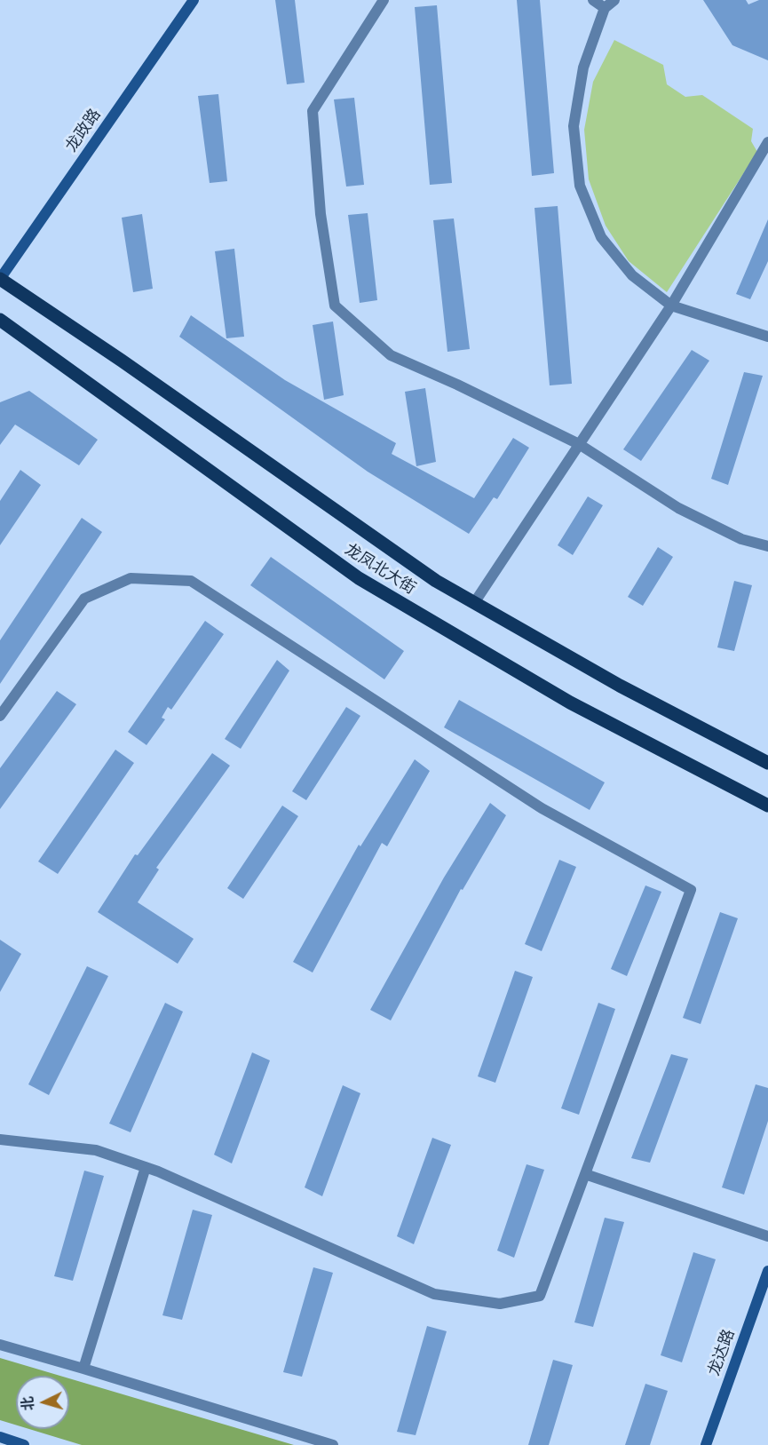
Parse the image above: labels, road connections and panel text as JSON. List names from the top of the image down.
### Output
{
  "streets": {
    "main road": ["龙凤北大街"],
    "street": ["龙政路", "龙达路"]
  },
  "crossings": [
    ["龙政路", "龙凤北大街"]
  ],
  "north": "left"
}
